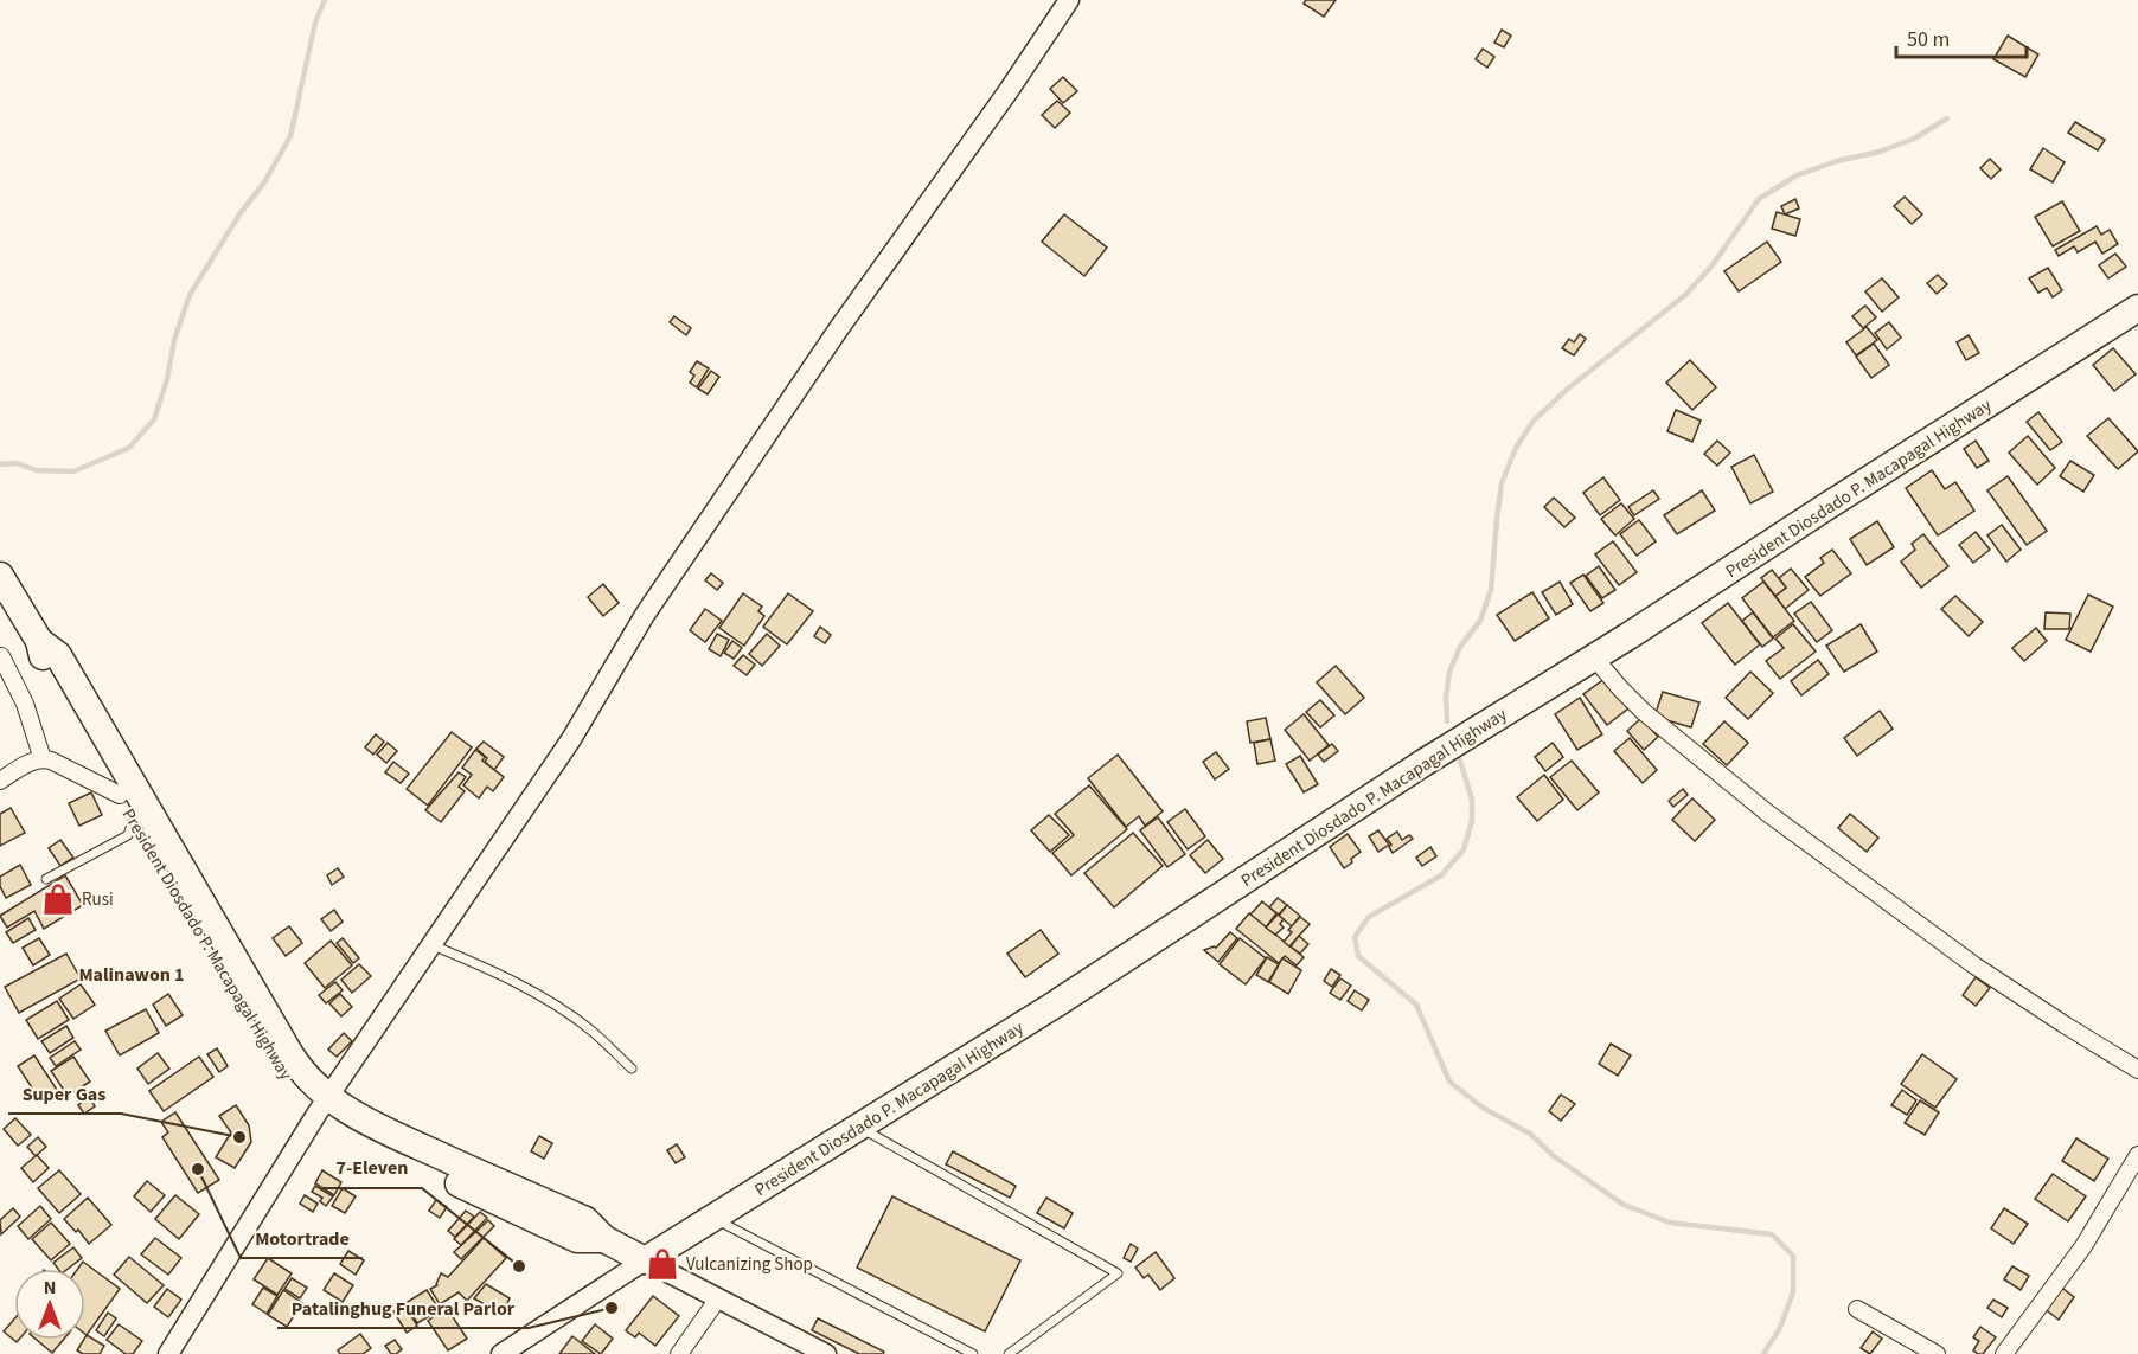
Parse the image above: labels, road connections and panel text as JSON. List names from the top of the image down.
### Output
{
  "streets": {
    "highway": ["President Diosdado P. Macapagal Highway"]
  },
  "districts": ["Malinawon 1"],
  "places": {
    "shop": ["Rusi", "Vulcanizing Shop"],
    "other": [
      "Super Gas",
      "Motortrade",
      "7-Eleven",
      "Patalinghug Funeral Parlor"
    ]
  },
  "scale_bar": "50 m",
  "north": "top"
}
